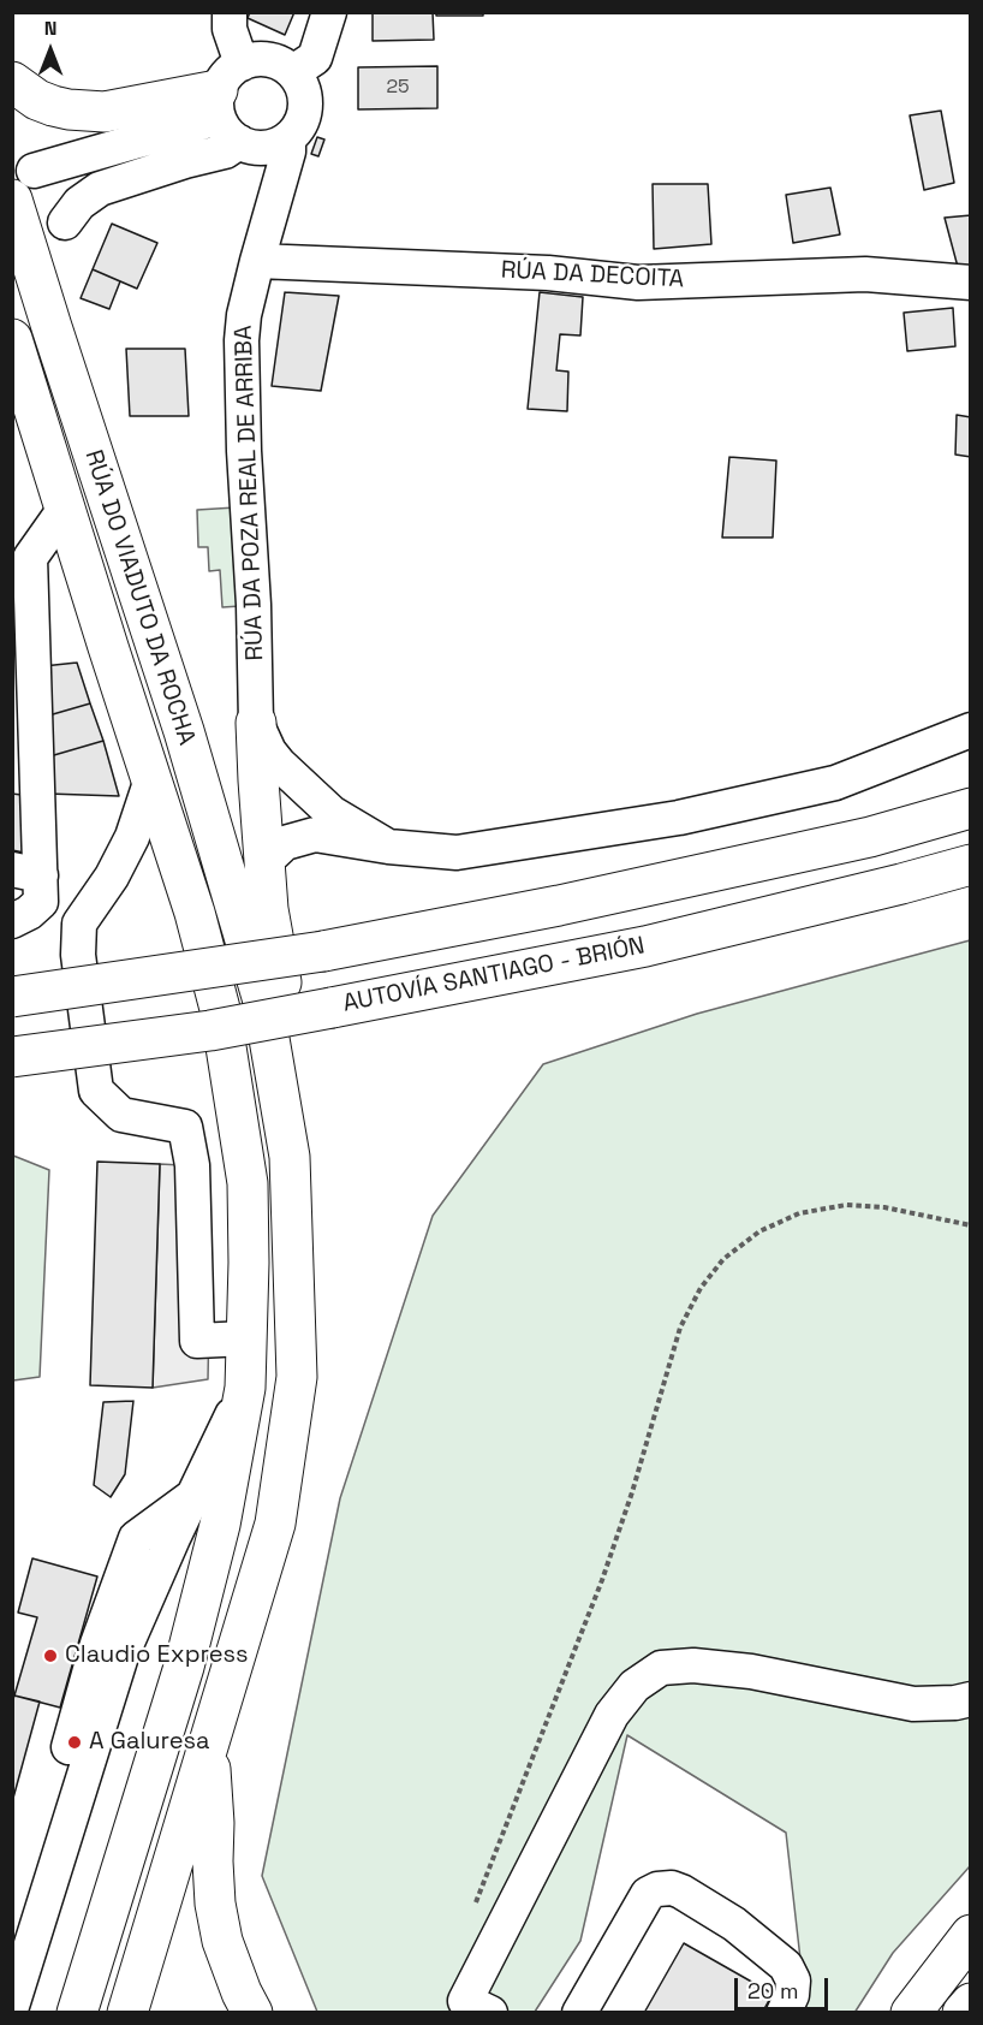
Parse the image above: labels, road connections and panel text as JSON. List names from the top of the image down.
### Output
{
  "streets": {
    "highway": ["RÚA DO VIADUTO DA ROCHA", "AUTOVÍA SANTIAGO - BRIÓN"],
    "street": ["RÚA DA DECOITA", "RÚA DA POZA REAL DE ARRIBA"]
  },
  "crossings": [
    ["RÚA DA DECOITA", "RÚA DA POZA REAL DE ARRIBA"]
  ],
  "places": ["Claudio Express", "A Galuresa"],
  "house_numbers": ["25"],
  "scale_bar": "20 m",
  "north": "top"
}
